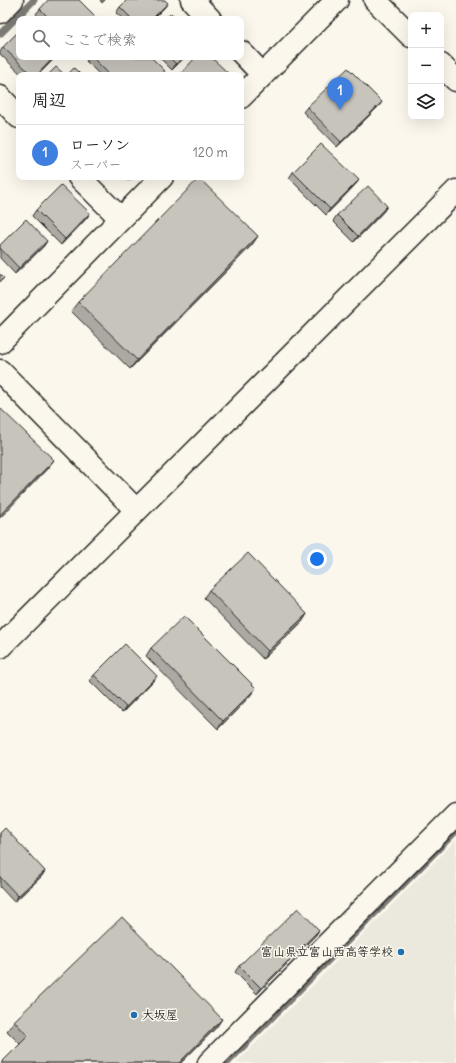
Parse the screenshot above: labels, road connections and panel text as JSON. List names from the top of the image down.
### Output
{
  "places": ["富山県立富山西高等学校", "大坂屋"],
  "page": {
    "map_buttons": ["+", "−"],
    "search": "ここで検索",
    "heading": "周辺",
    "pins": "1",
    "list": [
      {
        "mark": "1",
        "name": "ローソン",
        "note": "スーパー",
        "value": "120 m"
      }
    ]
  }
}
